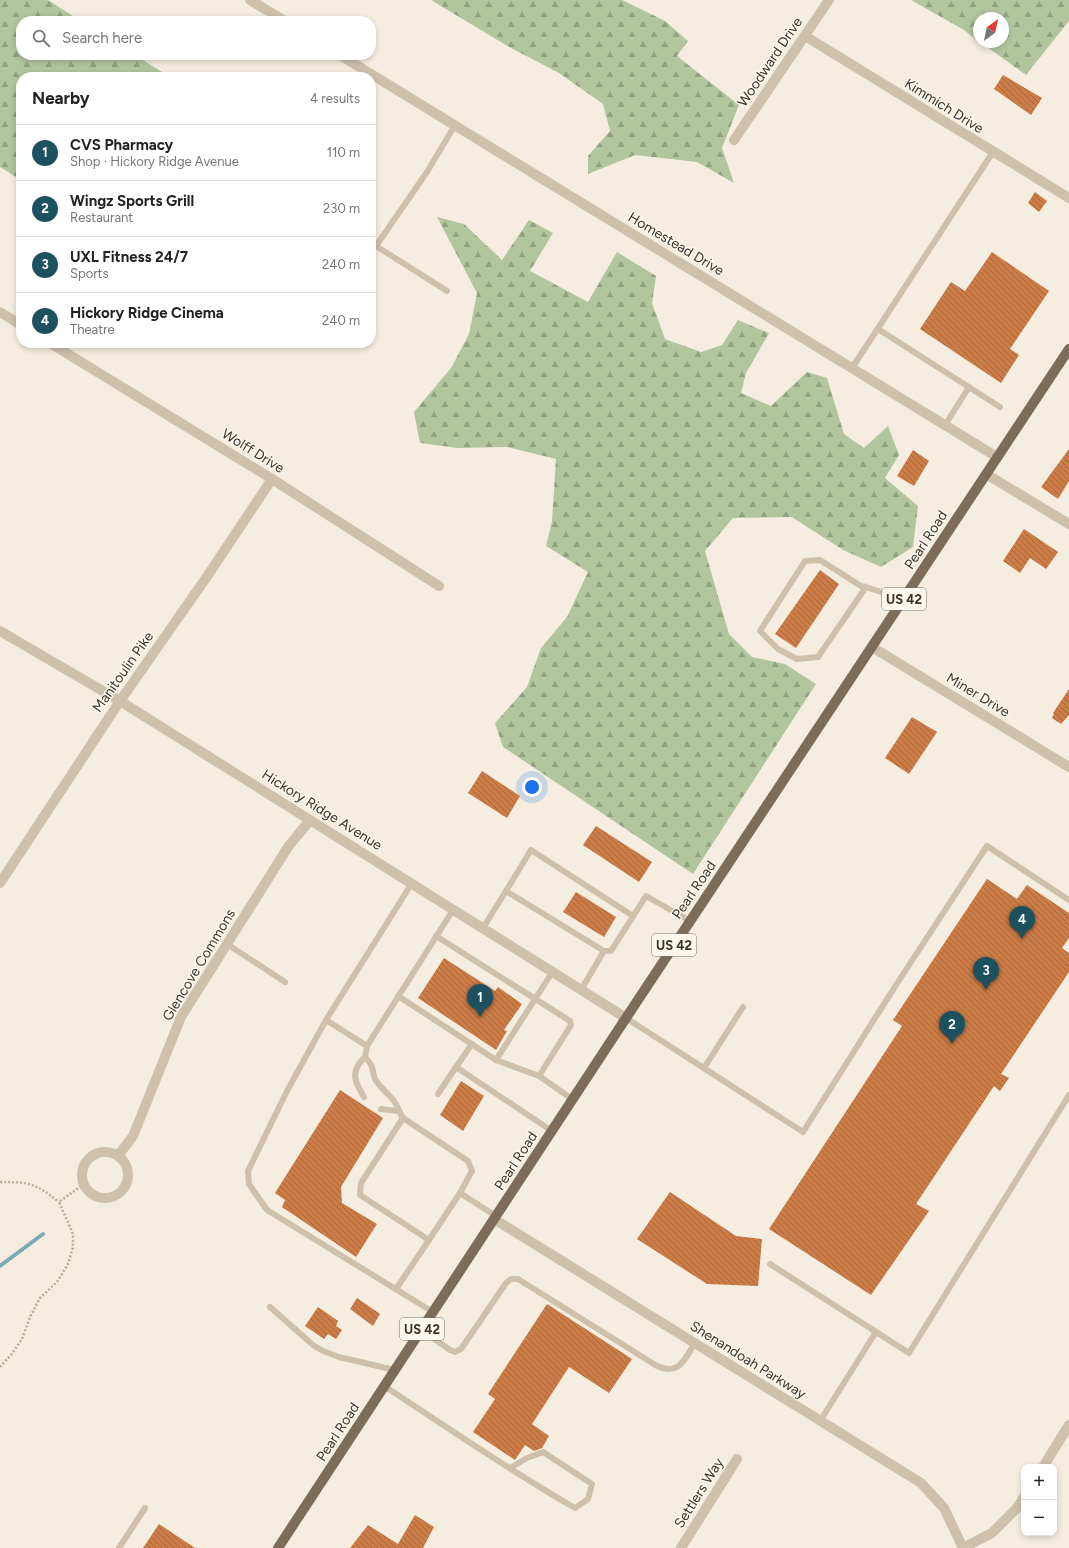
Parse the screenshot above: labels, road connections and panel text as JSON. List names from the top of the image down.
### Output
{
  "streets": {
    "main road": ["Pearl Road", "US 42"],
    "street": [
      "Woodward Drive",
      "Kimmich Drive",
      "Homestead Drive",
      "Wolff Drive",
      "Manitoulin Pike",
      "Miner Drive",
      "Hickory Ridge Avenue",
      "Glencove Commons",
      "Shenandoah Parkway",
      "Settlers Way"
    ]
  },
  "crossings": [
    ["Woodward Drive", "Kimmich Drive"],
    ["Homestead Drive", "Pearl Road"],
    ["Wolff Drive", "Manitoulin Pike"],
    ["Pearl Road", "Miner Drive"],
    ["Pearl Road", "Hickory Ridge Avenue"],
    ["Pearl Road", "Shenandoah Parkway"],
    ["Manitoulin Pike", "Hickory Ridge Avenue"],
    ["Hickory Ridge Avenue", "Glencove Commons"]
  ],
  "north": "top right",
  "page": {
    "search": "Search here",
    "heading": ["Nearby", "4 results"],
    "list": [
      {
        "mark": "1",
        "name": "CVS Pharmacy",
        "note": "Shop · Hickory Ridge Avenue",
        "value": "110 m"
      },
      {
        "mark": "2",
        "name": "Wingz Sports Grill",
        "note": "Restaurant",
        "value": "230 m"
      },
      {
        "mark": "3",
        "name": "UXL Fitness 24/7",
        "note": "Sports",
        "value": "240 m"
      },
      {
        "mark": "4",
        "name": "Hickory Ridge Cinema",
        "note": "Theatre",
        "value": "240 m"
      }
    ],
    "pins": [
      "4",
      "3",
      "1",
      "2"
    ],
    "map_buttons": ["+", "−"]
  }
}
